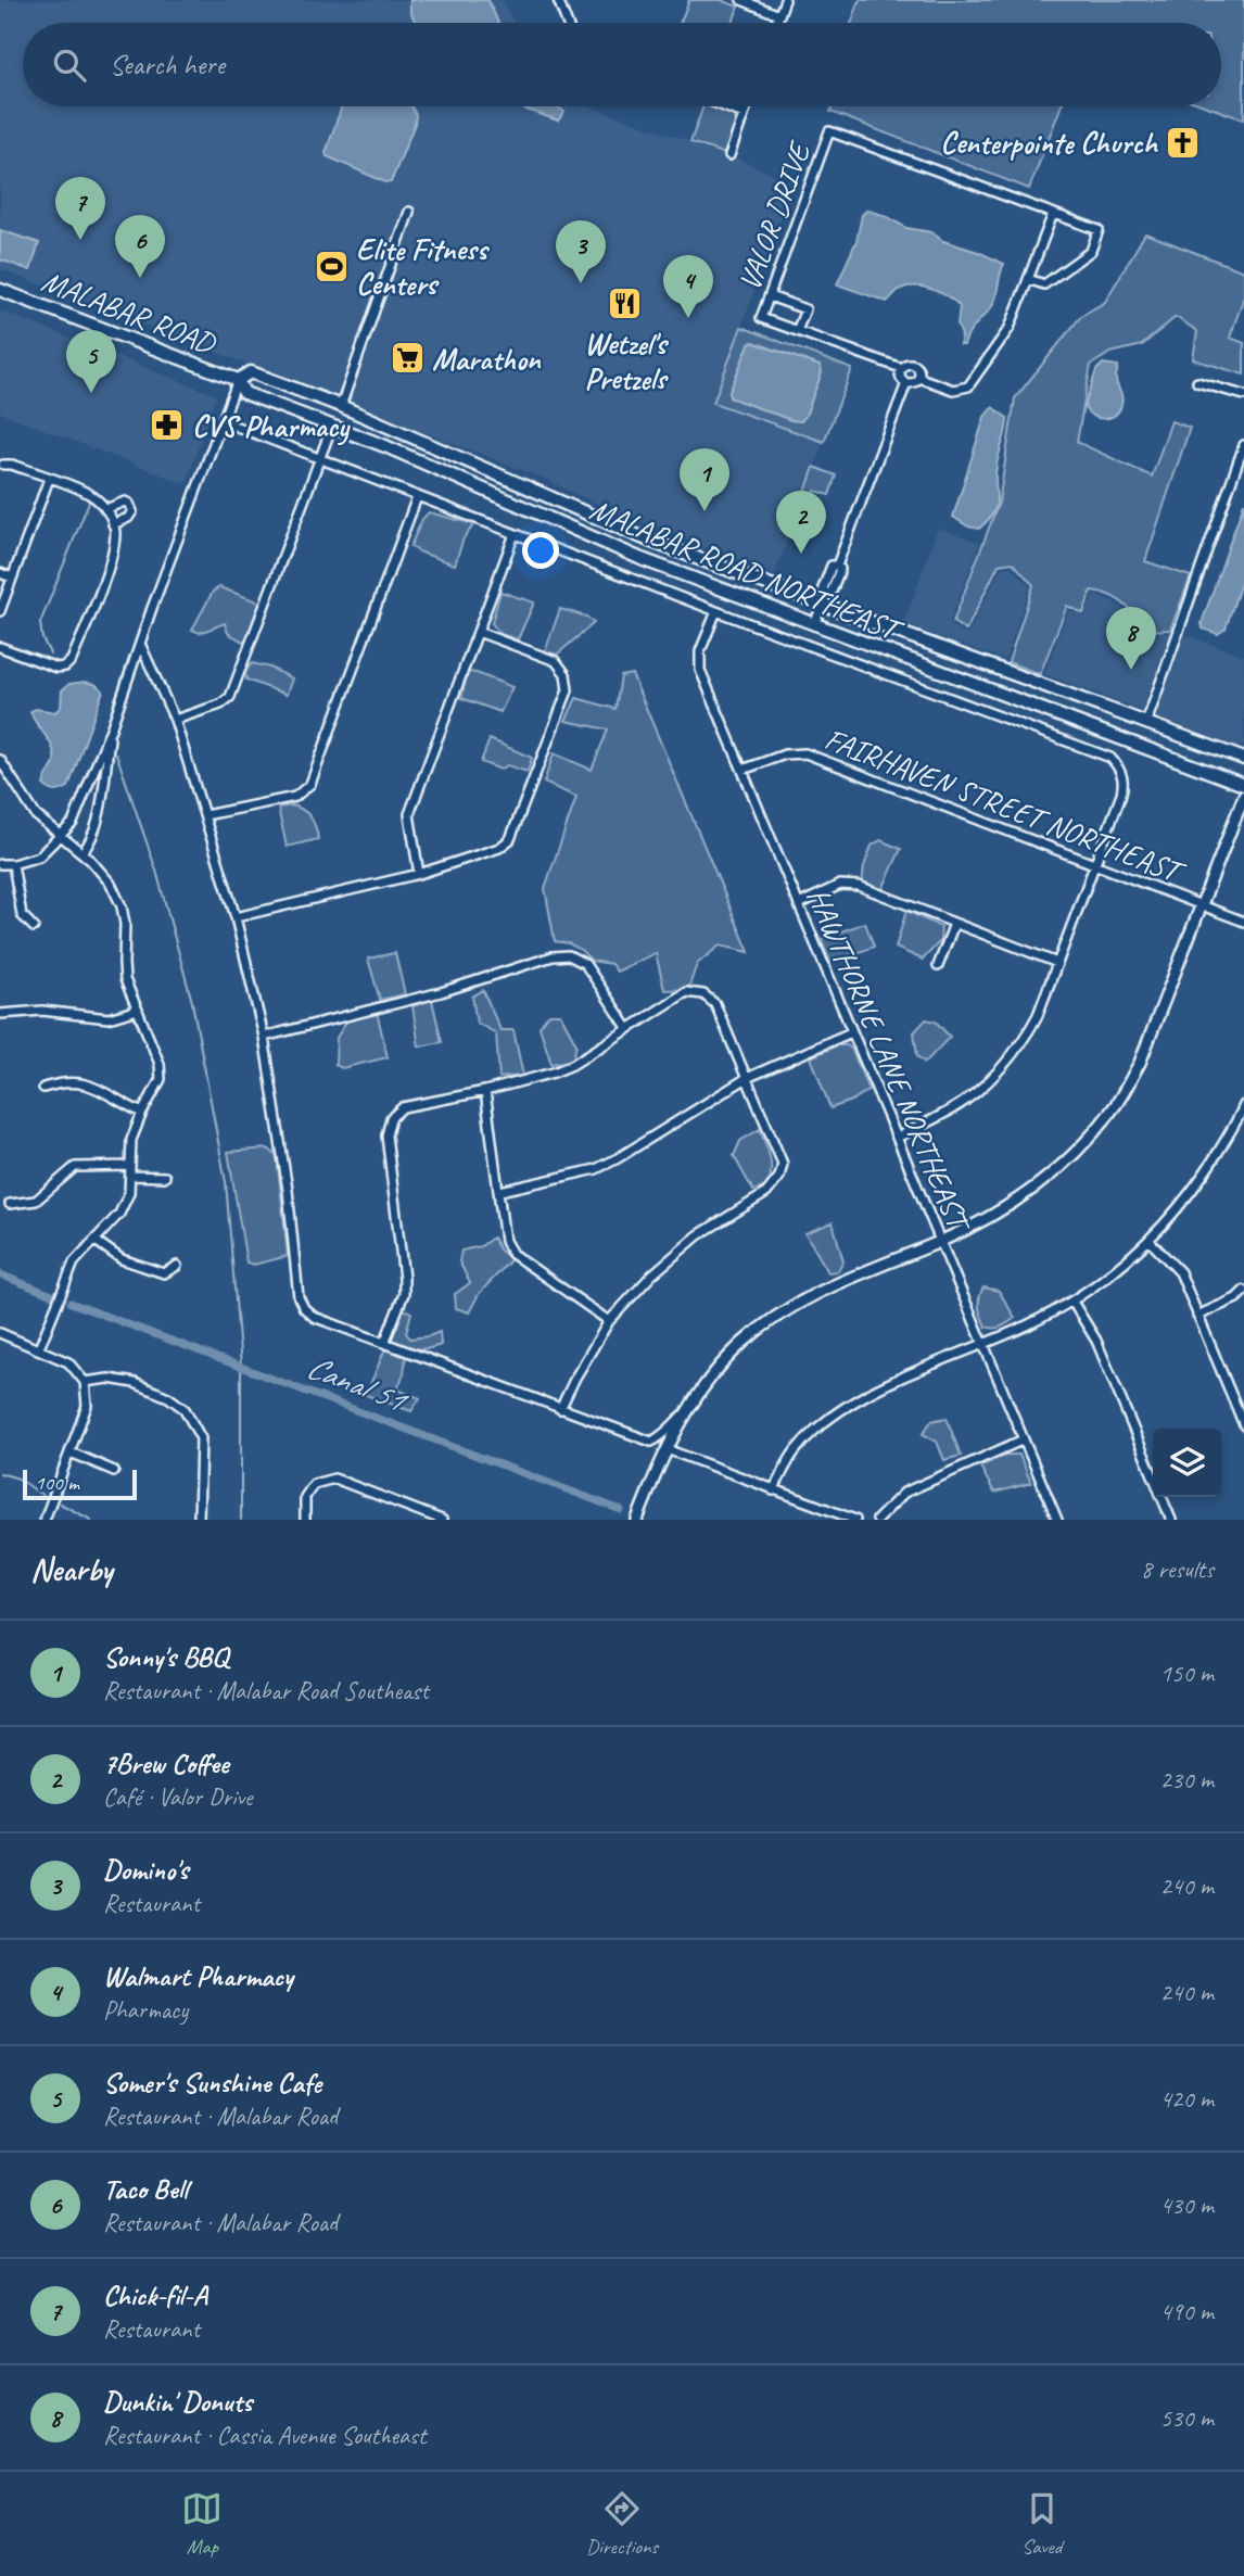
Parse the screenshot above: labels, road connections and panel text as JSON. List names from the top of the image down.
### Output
{
  "streets": {
    "main road": ["MALABAR ROAD", "MALABAR ROAD NORTHEAST"],
    "street": ["VALOR DRIVE", "FAIRHAVEN STREET NORTHEAST", "HAWTHORNE LANE NORTHEAST"]
  },
  "crossings": [
    ["MALABAR ROAD", "MALABAR ROAD NORTHEAST"],
    ["FAIRHAVEN STREET NORTHEAST", "HAWTHORNE LANE NORTHEAST"]
  ],
  "water": ["Canal 51"],
  "places": {
    "church": ["Centerpointe Church"],
    "sports": ["Elite Fitness Centers"],
    "restaurant": ["Wetzel's Pretzels"],
    "supermarket": ["Marathon"],
    "pharmacy": ["CVS Pharmacy"]
  },
  "scale_bar": "100 m",
  "page": {
    "search": "Search here",
    "pins": [
      "7",
      "6",
      "3",
      "4",
      "5",
      "1",
      "2",
      "8"
    ],
    "scale": "100 m",
    "heading": ["Nearby", "8 results"],
    "list": [
      {
        "mark": "1",
        "name": "Sonny's BBQ",
        "note": "Restaurant · Malabar Road Southeast",
        "value": "150 m"
      },
      {
        "mark": "2",
        "name": "7Brew Coffee",
        "note": "Café · Valor Drive",
        "value": "230 m"
      },
      {
        "mark": "3",
        "name": "Domino's",
        "note": "Restaurant",
        "value": "240 m"
      },
      {
        "mark": "4",
        "name": "Walmart Pharmacy",
        "note": "Pharmacy",
        "value": "240 m"
      },
      {
        "mark": "5",
        "name": "Somer's Sunshine Cafe",
        "note": "Restaurant · Malabar Road",
        "value": "420 m"
      },
      {
        "mark": "6",
        "name": "Taco Bell",
        "note": "Restaurant · Malabar Road",
        "value": "430 m"
      },
      {
        "mark": "7",
        "name": "Chick-fil-A",
        "note": "Restaurant",
        "value": "490 m"
      },
      {
        "mark": "8",
        "name": "Dunkin' Donuts",
        "note": "Restaurant · Cassia Avenue Southeast",
        "value": "530 m"
      }
    ],
    "nav": ["Map", "Directions", "Saved"]
  }
}
